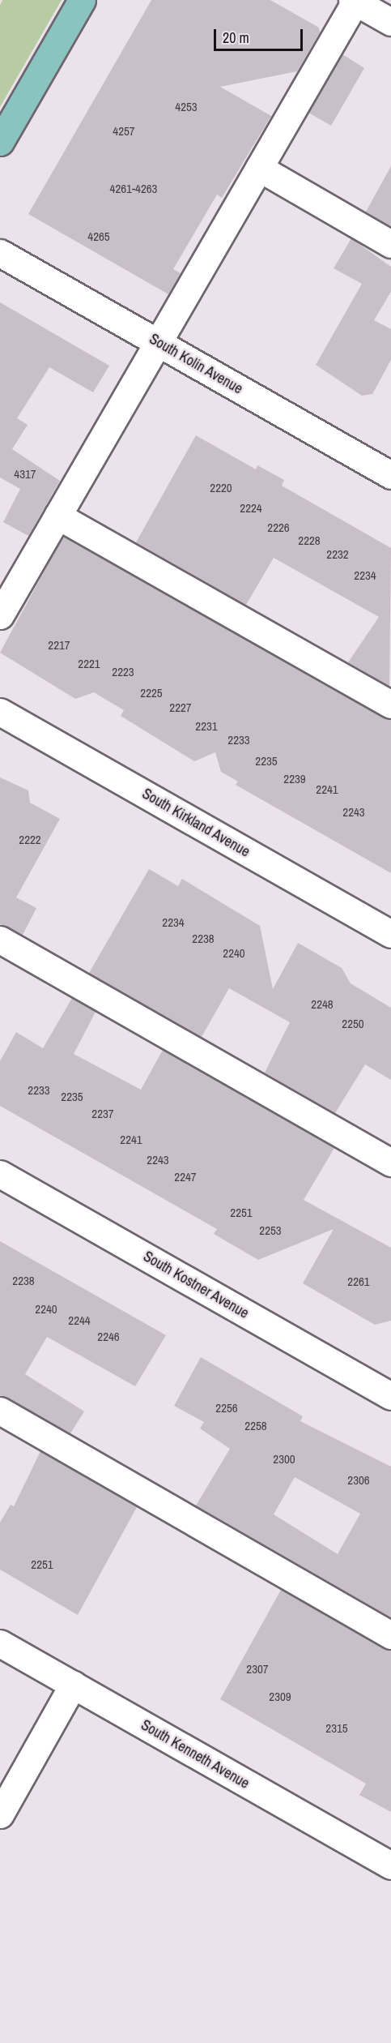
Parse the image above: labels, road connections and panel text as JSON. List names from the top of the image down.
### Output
{
  "streets": {
    "street": [
      "South Kolin Avenue",
      "South Kirkland Avenue",
      "South Kostner Avenue",
      "South Kenneth Avenue"
    ]
  },
  "house_numbers": [
    "4253",
    "4257",
    "4261-4263",
    "4265",
    "4317",
    "2220",
    "2224",
    "2226",
    "2228",
    "2232",
    "2234",
    "2217",
    "2221",
    "2223",
    "2225",
    "2227",
    "2231",
    "2233",
    "2235",
    "2239",
    "2241",
    "2243",
    "2222",
    "2234",
    "2238",
    "2240",
    "2248",
    "2250",
    "2233",
    "2235",
    "2237",
    "2241",
    "2243",
    "2247",
    "2251",
    "2253",
    "2238",
    "2261",
    "2240",
    "2244",
    "2246",
    "2256",
    "2258",
    "2300",
    "2306",
    "2251",
    "2307",
    "2309",
    "2315"
  ],
  "scale_bar": "20 m"
}
